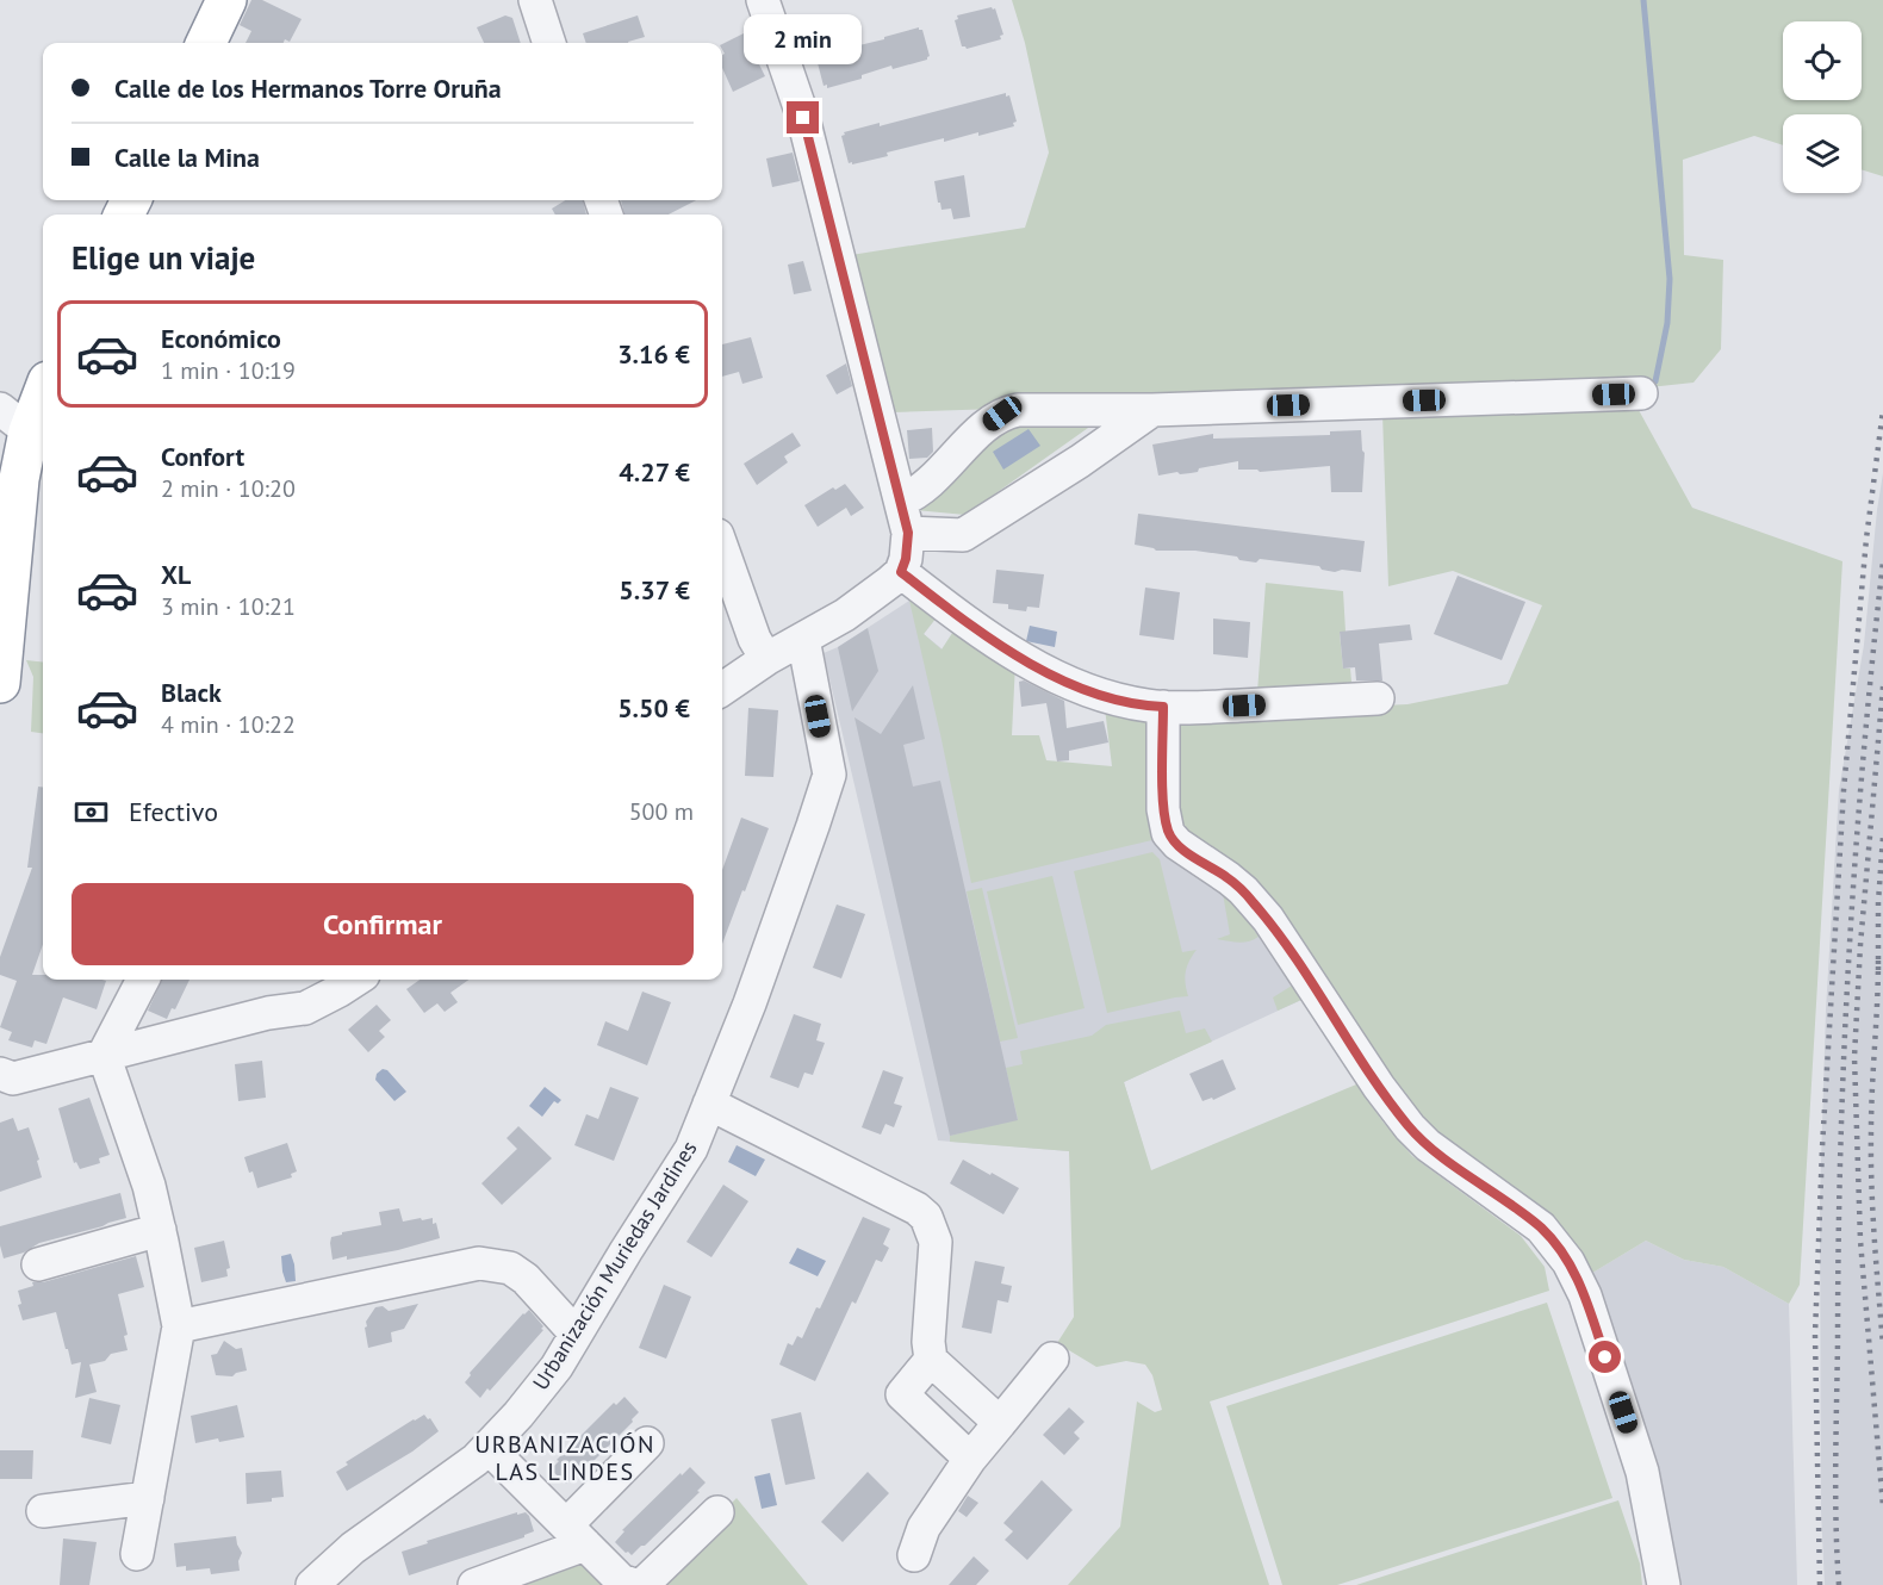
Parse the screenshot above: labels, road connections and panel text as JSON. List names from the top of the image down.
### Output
{
  "streets": {
    "street": ["Urbanización Muriedas Jardines"]
  },
  "districts": ["URBANIZACIÓN LAS LINDES"],
  "page": {
    "bubble": "2 min",
    "banner": ["Calle de los Hermanos Torre Oruña", "Calle la Mina"],
    "heading": "Elige un viaje",
    "list": [
      {
        "name": "Económico",
        "note": "1 min · 10:19",
        "value": "3.16 €"
      },
      {
        "name": "Confort",
        "note": "2 min · 10:20",
        "value": "4.27 €"
      },
      {
        "name": "XL",
        "note": "3 min · 10:21",
        "value": "5.37 €"
      },
      {
        "name": "Black",
        "note": "4 min · 10:22",
        "value": "5.50 €"
      }
    ],
    "pay": ["Efectivo", "500 m"],
    "buttons": "Confirmar"
  }
}
